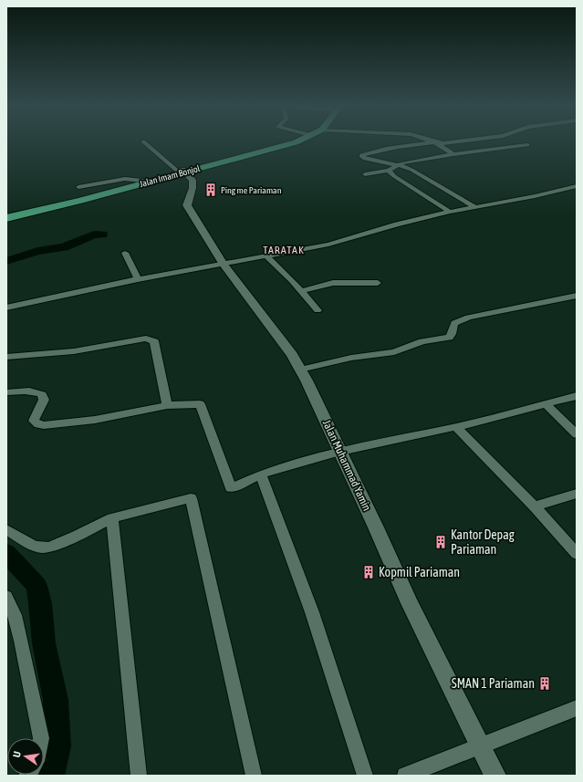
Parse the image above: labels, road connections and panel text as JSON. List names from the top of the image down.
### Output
{
  "streets": {
    "main road": ["Jalan Imam Bonjol"],
    "street": ["Jalan Muhammad Yamin"]
  },
  "crossings": [
    ["Jalan Imam Bonjol", "Jalan Muhammad Yamin"]
  ],
  "districts": ["TARATAK"],
  "places": {
    "building": [
      "Ping me Pariaman",
      "Kantor Depag Pariaman",
      "Kopmil Pariaman",
      "SMAN 1 Pariaman"
    ]
  },
  "north": "left"
}
